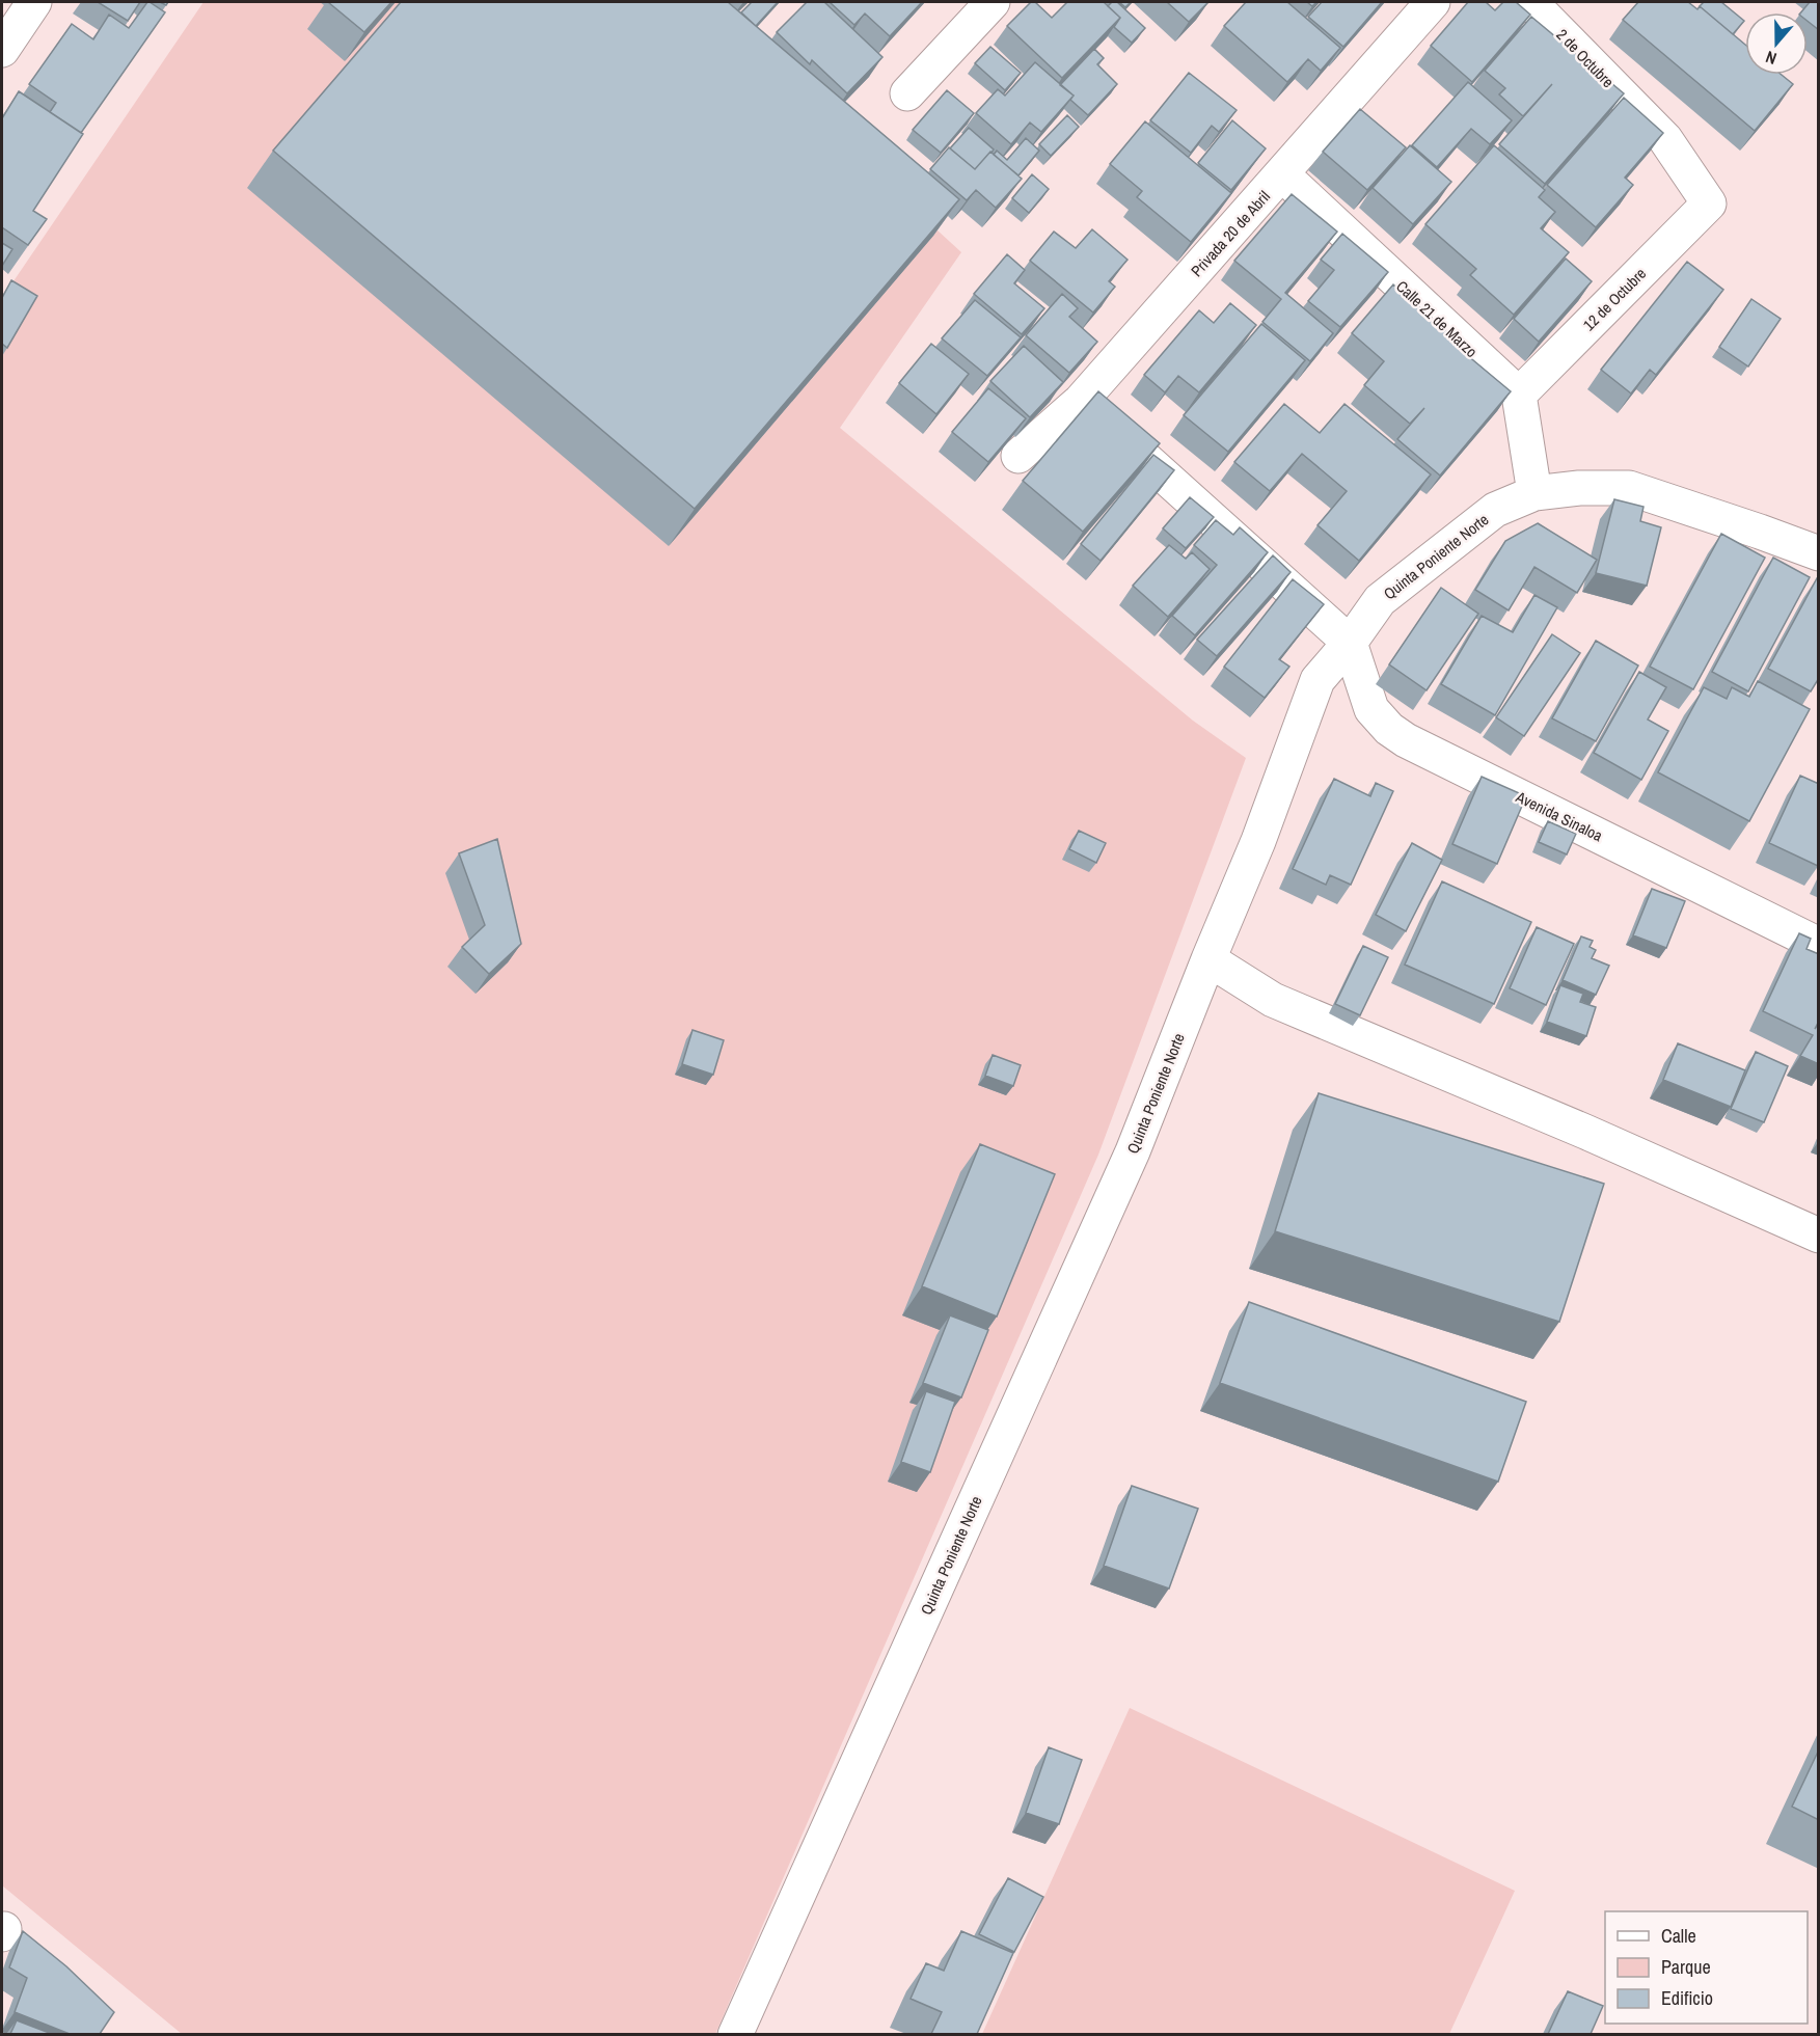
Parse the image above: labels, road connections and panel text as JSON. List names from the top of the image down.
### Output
{
  "streets": {
    "street": [
      "2 de Octubre",
      "Privada 20 de Abril",
      "12 de Octubre",
      "Calle 21 de Marzo",
      "Quinta Poniente Norte",
      "Avenida Sinaloa"
    ]
  },
  "crossings": [
    ["2 de Octubre", "12 de Octubre"],
    ["Privada 20 de Abril", "Calle 21 de Marzo"],
    ["12 de Octubre", "Calle 21 de Marzo"],
    ["Quinta Poniente Norte", "Avenida Sinaloa"]
  ],
  "legend": ["Calle", "Parque", "Edificio"],
  "north": "bottom"
}
